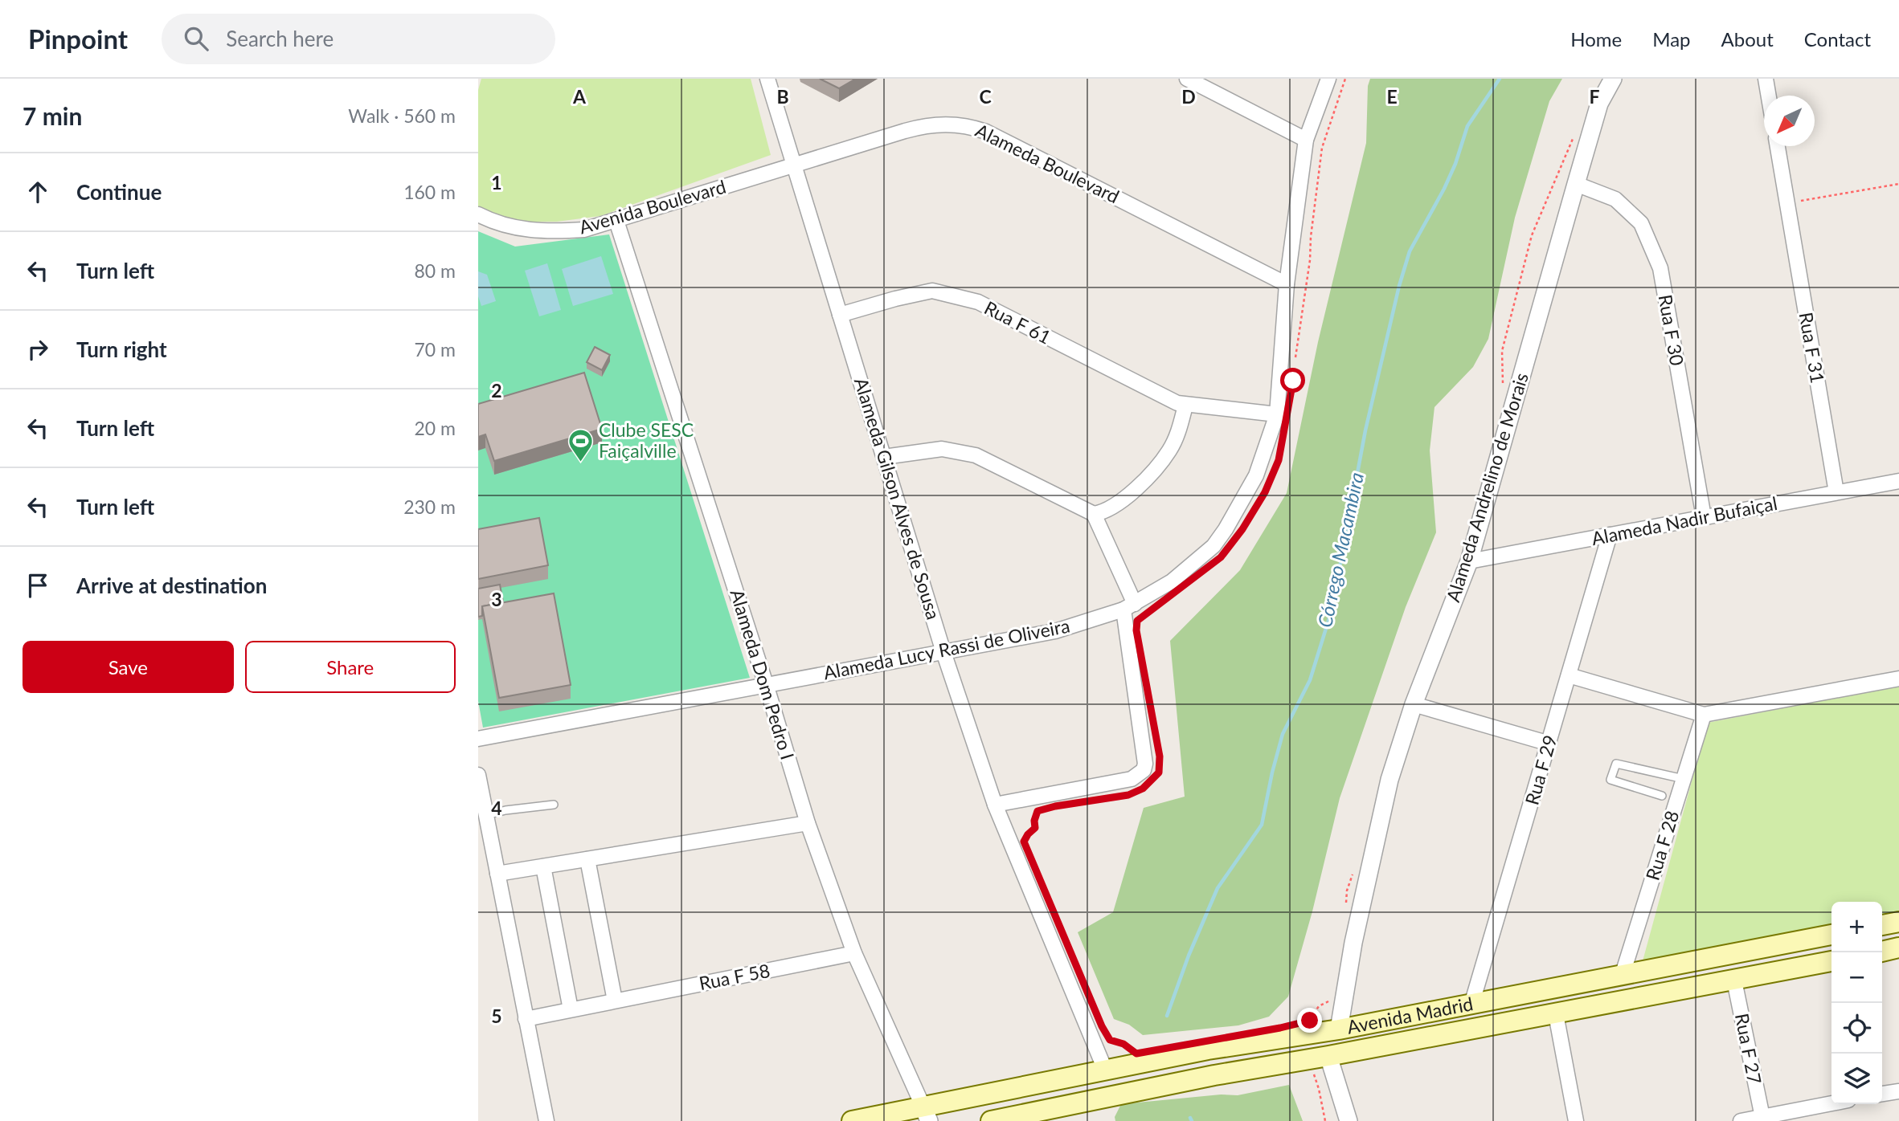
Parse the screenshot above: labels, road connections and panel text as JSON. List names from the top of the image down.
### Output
{
  "streets": {
    "main road": ["Avenida Madrid"],
    "street": [
      "Alameda Boulevard",
      "Avenida Boulevard",
      "Rua F 61",
      "Rua F 30",
      "Rua F 31",
      "Alameda Andrelino de Morais",
      "Alameda Gilson Alves de Sousa",
      "Alameda Nadir Bufaiçal",
      "Alameda Lucy Rassi de Oliveira",
      "Alameda Dom Pedro I",
      "Rua F 29",
      "Rua F 28",
      "Rua F 58",
      "Rua F 27"
    ]
  },
  "crossings": [
    ["Alameda Boulevard", "Avenida Boulevard"],
    ["Alameda Boulevard", "Alameda Gilson Alves de Sousa"],
    ["Alameda Boulevard", "Alameda Lucy Rassi de Oliveira"],
    ["Avenida Boulevard", "Alameda Gilson Alves de Sousa"],
    ["Avenida Boulevard", "Alameda Dom Pedro I"],
    ["Rua F 61", "Alameda Gilson Alves de Sousa"],
    ["Rua F 61", "Alameda Lucy Rassi de Oliveira"],
    ["Rua F 30", "Alameda Andrelino de Morais"],
    ["Rua F 30", "Alameda Nadir Bufaiçal"],
    ["Rua F 31", "Alameda Nadir Bufaiçal"],
    ["Alameda Andrelino de Morais", "Alameda Nadir Bufaiçal"],
    ["Alameda Andrelino de Morais", "Avenida Madrid"],
    ["Alameda Gilson Alves de Sousa", "Alameda Lucy Rassi de Oliveira"],
    ["Alameda Gilson Alves de Sousa", "Avenida Madrid"],
    ["Alameda Nadir Bufaiçal", "Rua F 29"],
    ["Alameda Lucy Rassi de Oliveira", "Alameda Dom Pedro I"],
    ["Alameda Dom Pedro I", "Rua F 58"],
    ["Alameda Dom Pedro I", "Avenida Madrid"],
    ["Rua F 29", "Avenida Madrid"],
    ["Rua F 28", "Avenida Madrid"],
    ["Avenida Madrid", "Rua F 27"]
  ],
  "water": ["Córrego Macambira"],
  "places": {
    "sports": ["Clube SESC Faiçalville"]
  },
  "north": "bottom left",
  "page": {
    "header": "Pinpoint",
    "search": "Search here",
    "nav": [
      "Home",
      "Map",
      "About",
      "Contact"
    ],
    "heading": ["7 min", "Walk · 560 m"],
    "list": [
      ["Continue", "160 m"],
      ["Turn left", "80 m"],
      ["Turn right", "70 m"],
      ["Turn left", "20 m"],
      ["Turn left", "230 m"],
      "Arrive at destination"
    ],
    "buttons": ["Save", "Share"],
    "map_buttons": ["+", "−"]
  },
  "grid": {
    "columns": [
      "A",
      "B",
      "C",
      "D",
      "E",
      "F"
    ],
    "rows": [
      "1",
      "2",
      "3",
      "4",
      "5"
    ]
  }
}
